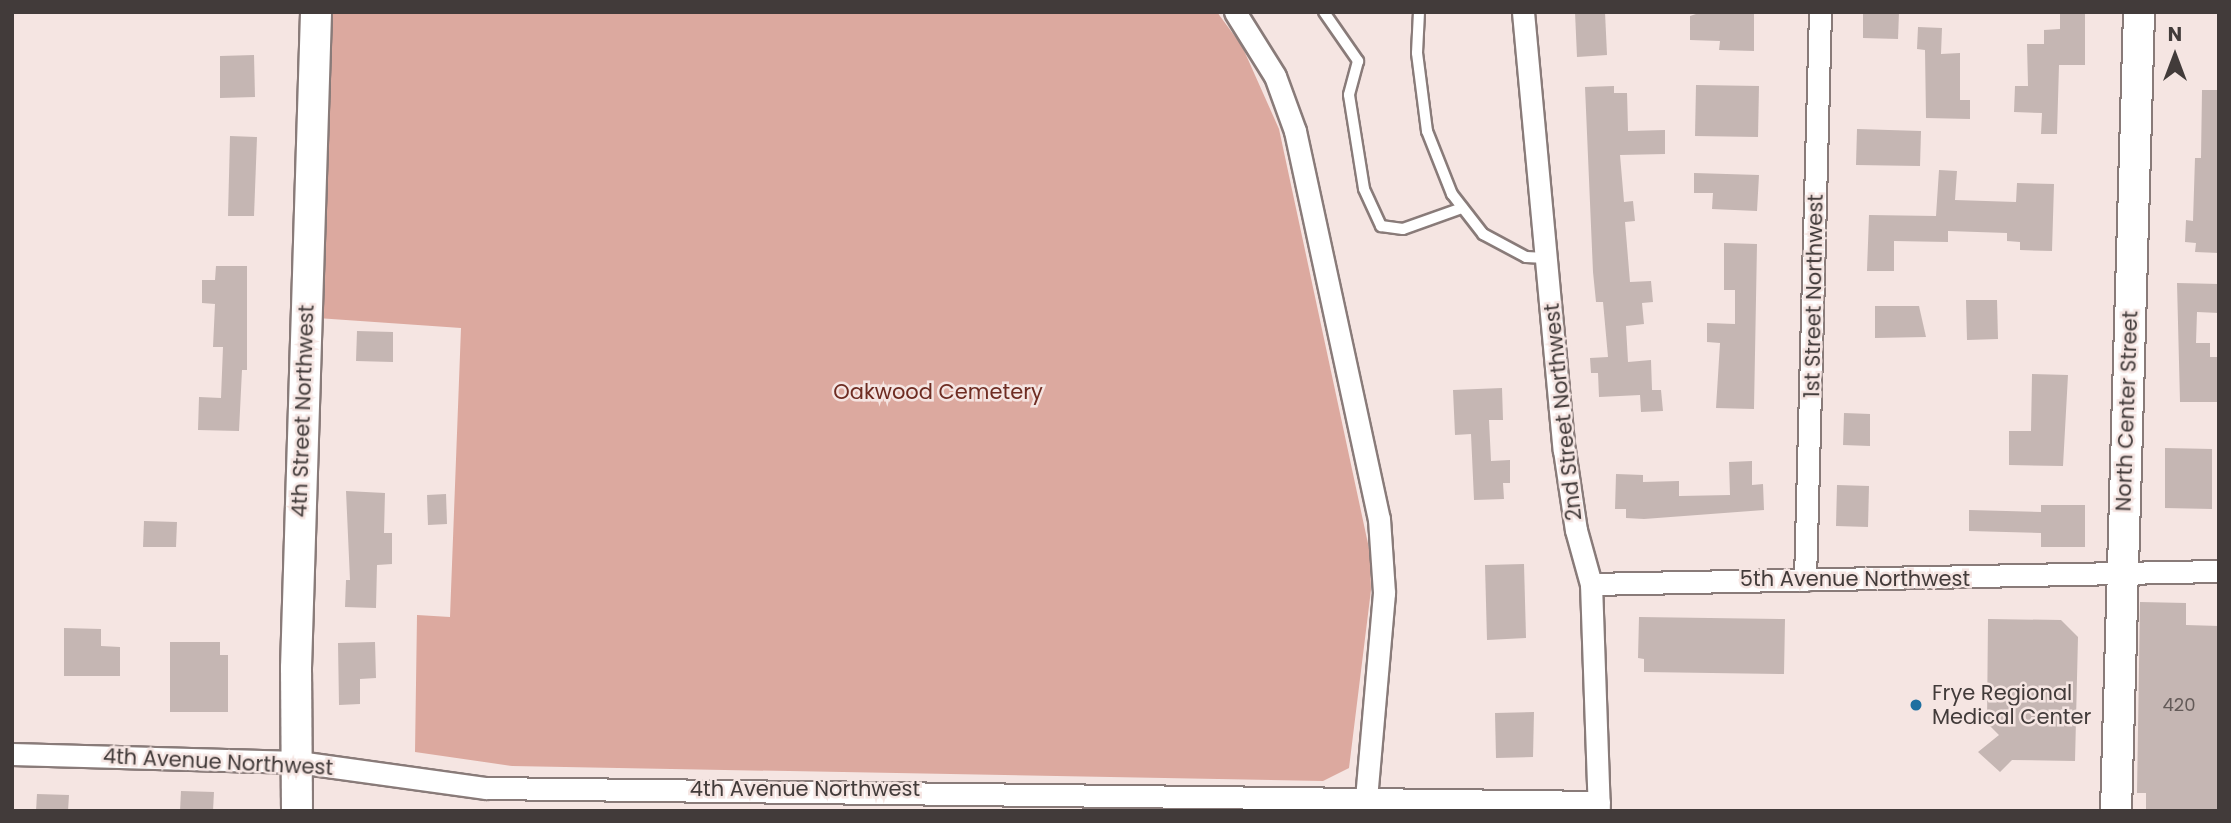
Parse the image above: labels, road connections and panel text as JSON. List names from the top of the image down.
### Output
{
  "streets": {
    "main road": ["4th Street Northwest", "North Center Street"],
    "street": [
      "1st Street Northwest",
      "2nd Street Northwest",
      "5th Avenue Northwest",
      "4th Avenue Northwest"
    ]
  },
  "crossings": [
    ["1st Street Northwest", "5th Avenue Northwest"],
    ["4th Street Northwest", "4th Avenue Northwest"],
    ["North Center Street", "5th Avenue Northwest"],
    ["2nd Street Northwest", "5th Avenue Northwest"],
    ["2nd Street Northwest", "4th Avenue Northwest"]
  ],
  "parks": ["Oakwood Cemetery"],
  "places": ["Frye Regional Medical Center"],
  "house_numbers": ["420"],
  "north": "top"
}
